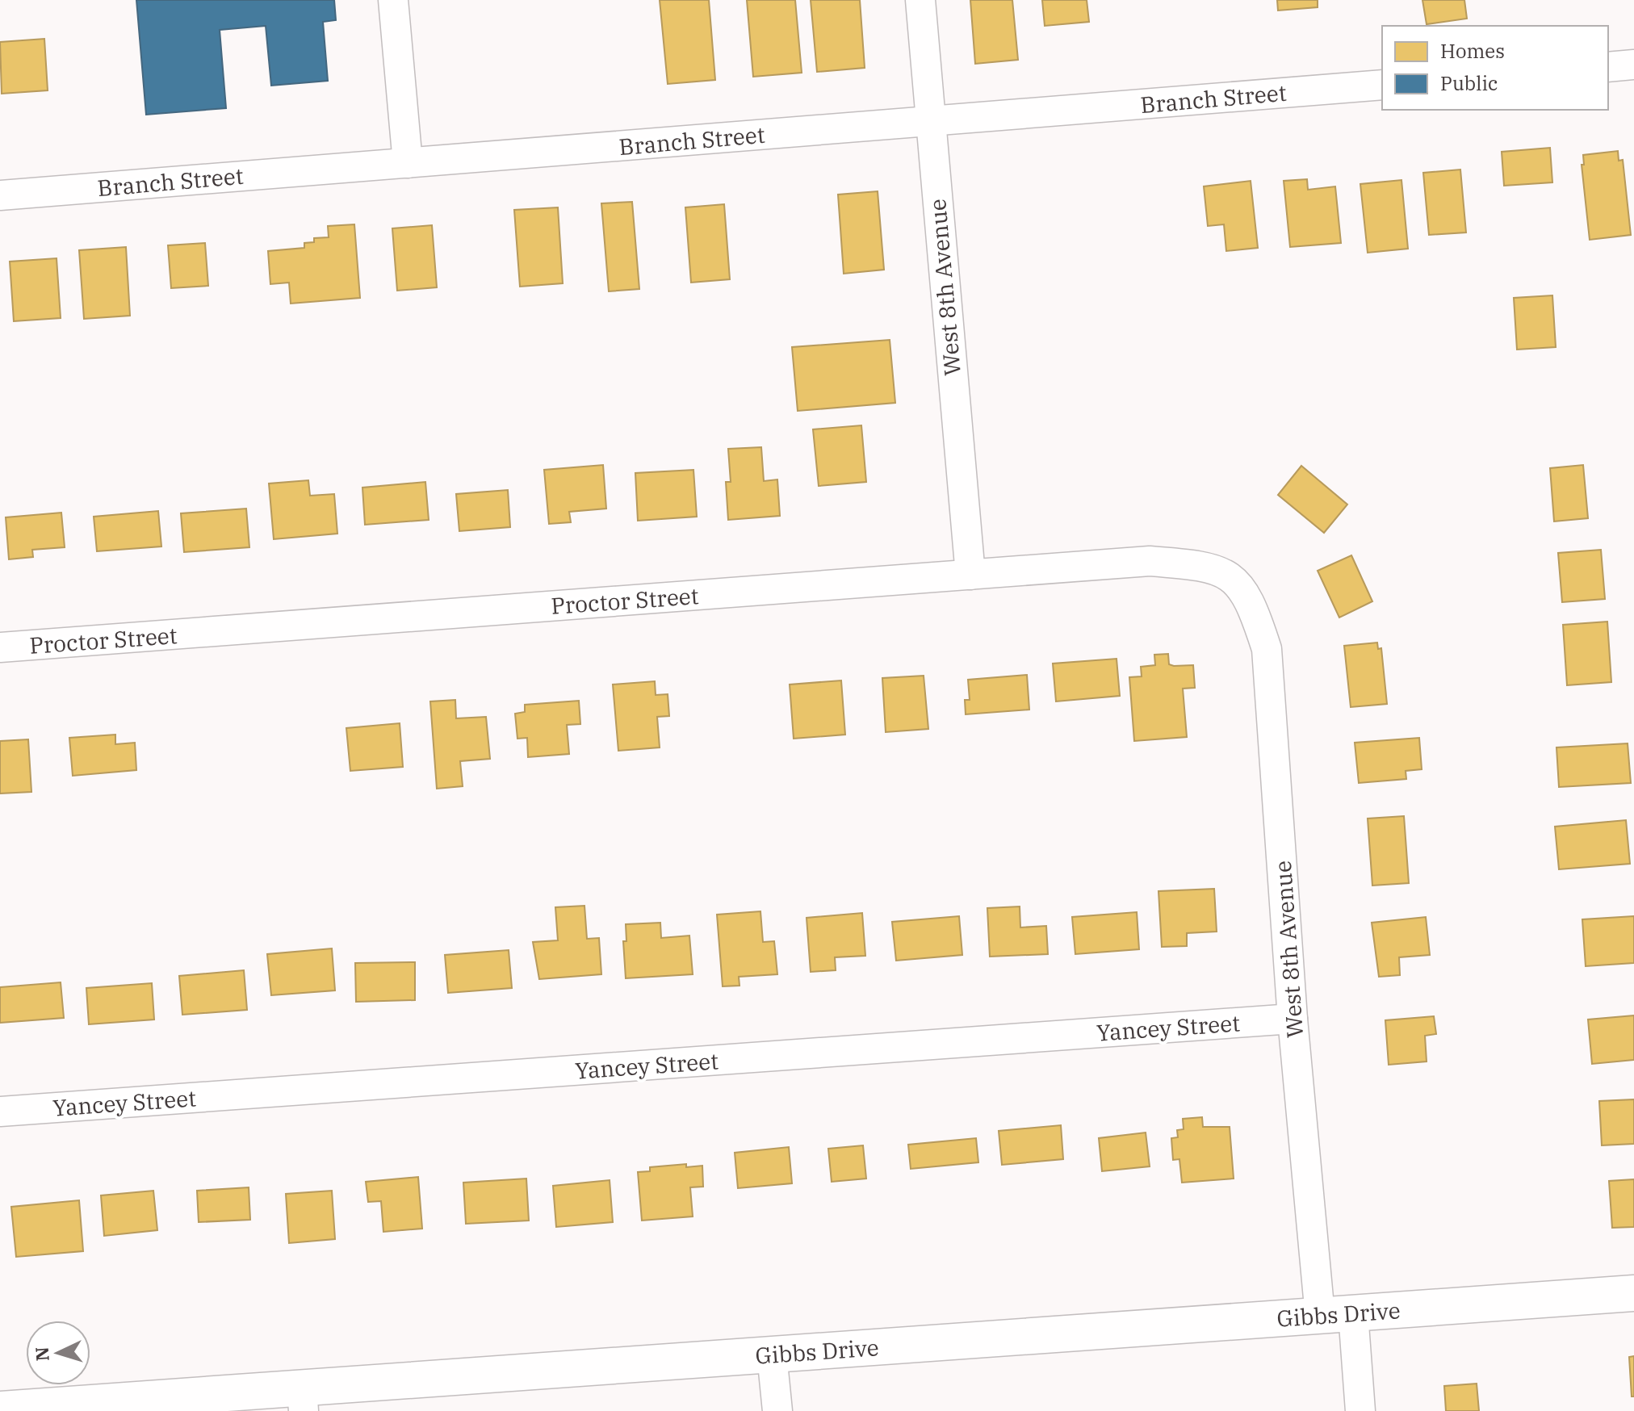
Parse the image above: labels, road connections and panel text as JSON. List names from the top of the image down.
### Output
{
  "streets": {
    "street": [
      "Branch Street",
      "West 8th Avenue",
      "Proctor Street",
      "Yancey Street",
      "Gibbs Drive"
    ]
  },
  "crossings": [
    ["Branch Street", "West 8th Avenue"],
    ["West 8th Avenue", "Proctor Street"],
    ["West 8th Avenue", "Yancey Street"],
    ["West 8th Avenue", "Gibbs Drive"]
  ],
  "legend": ["Homes", "Public"],
  "north": "left"
}
